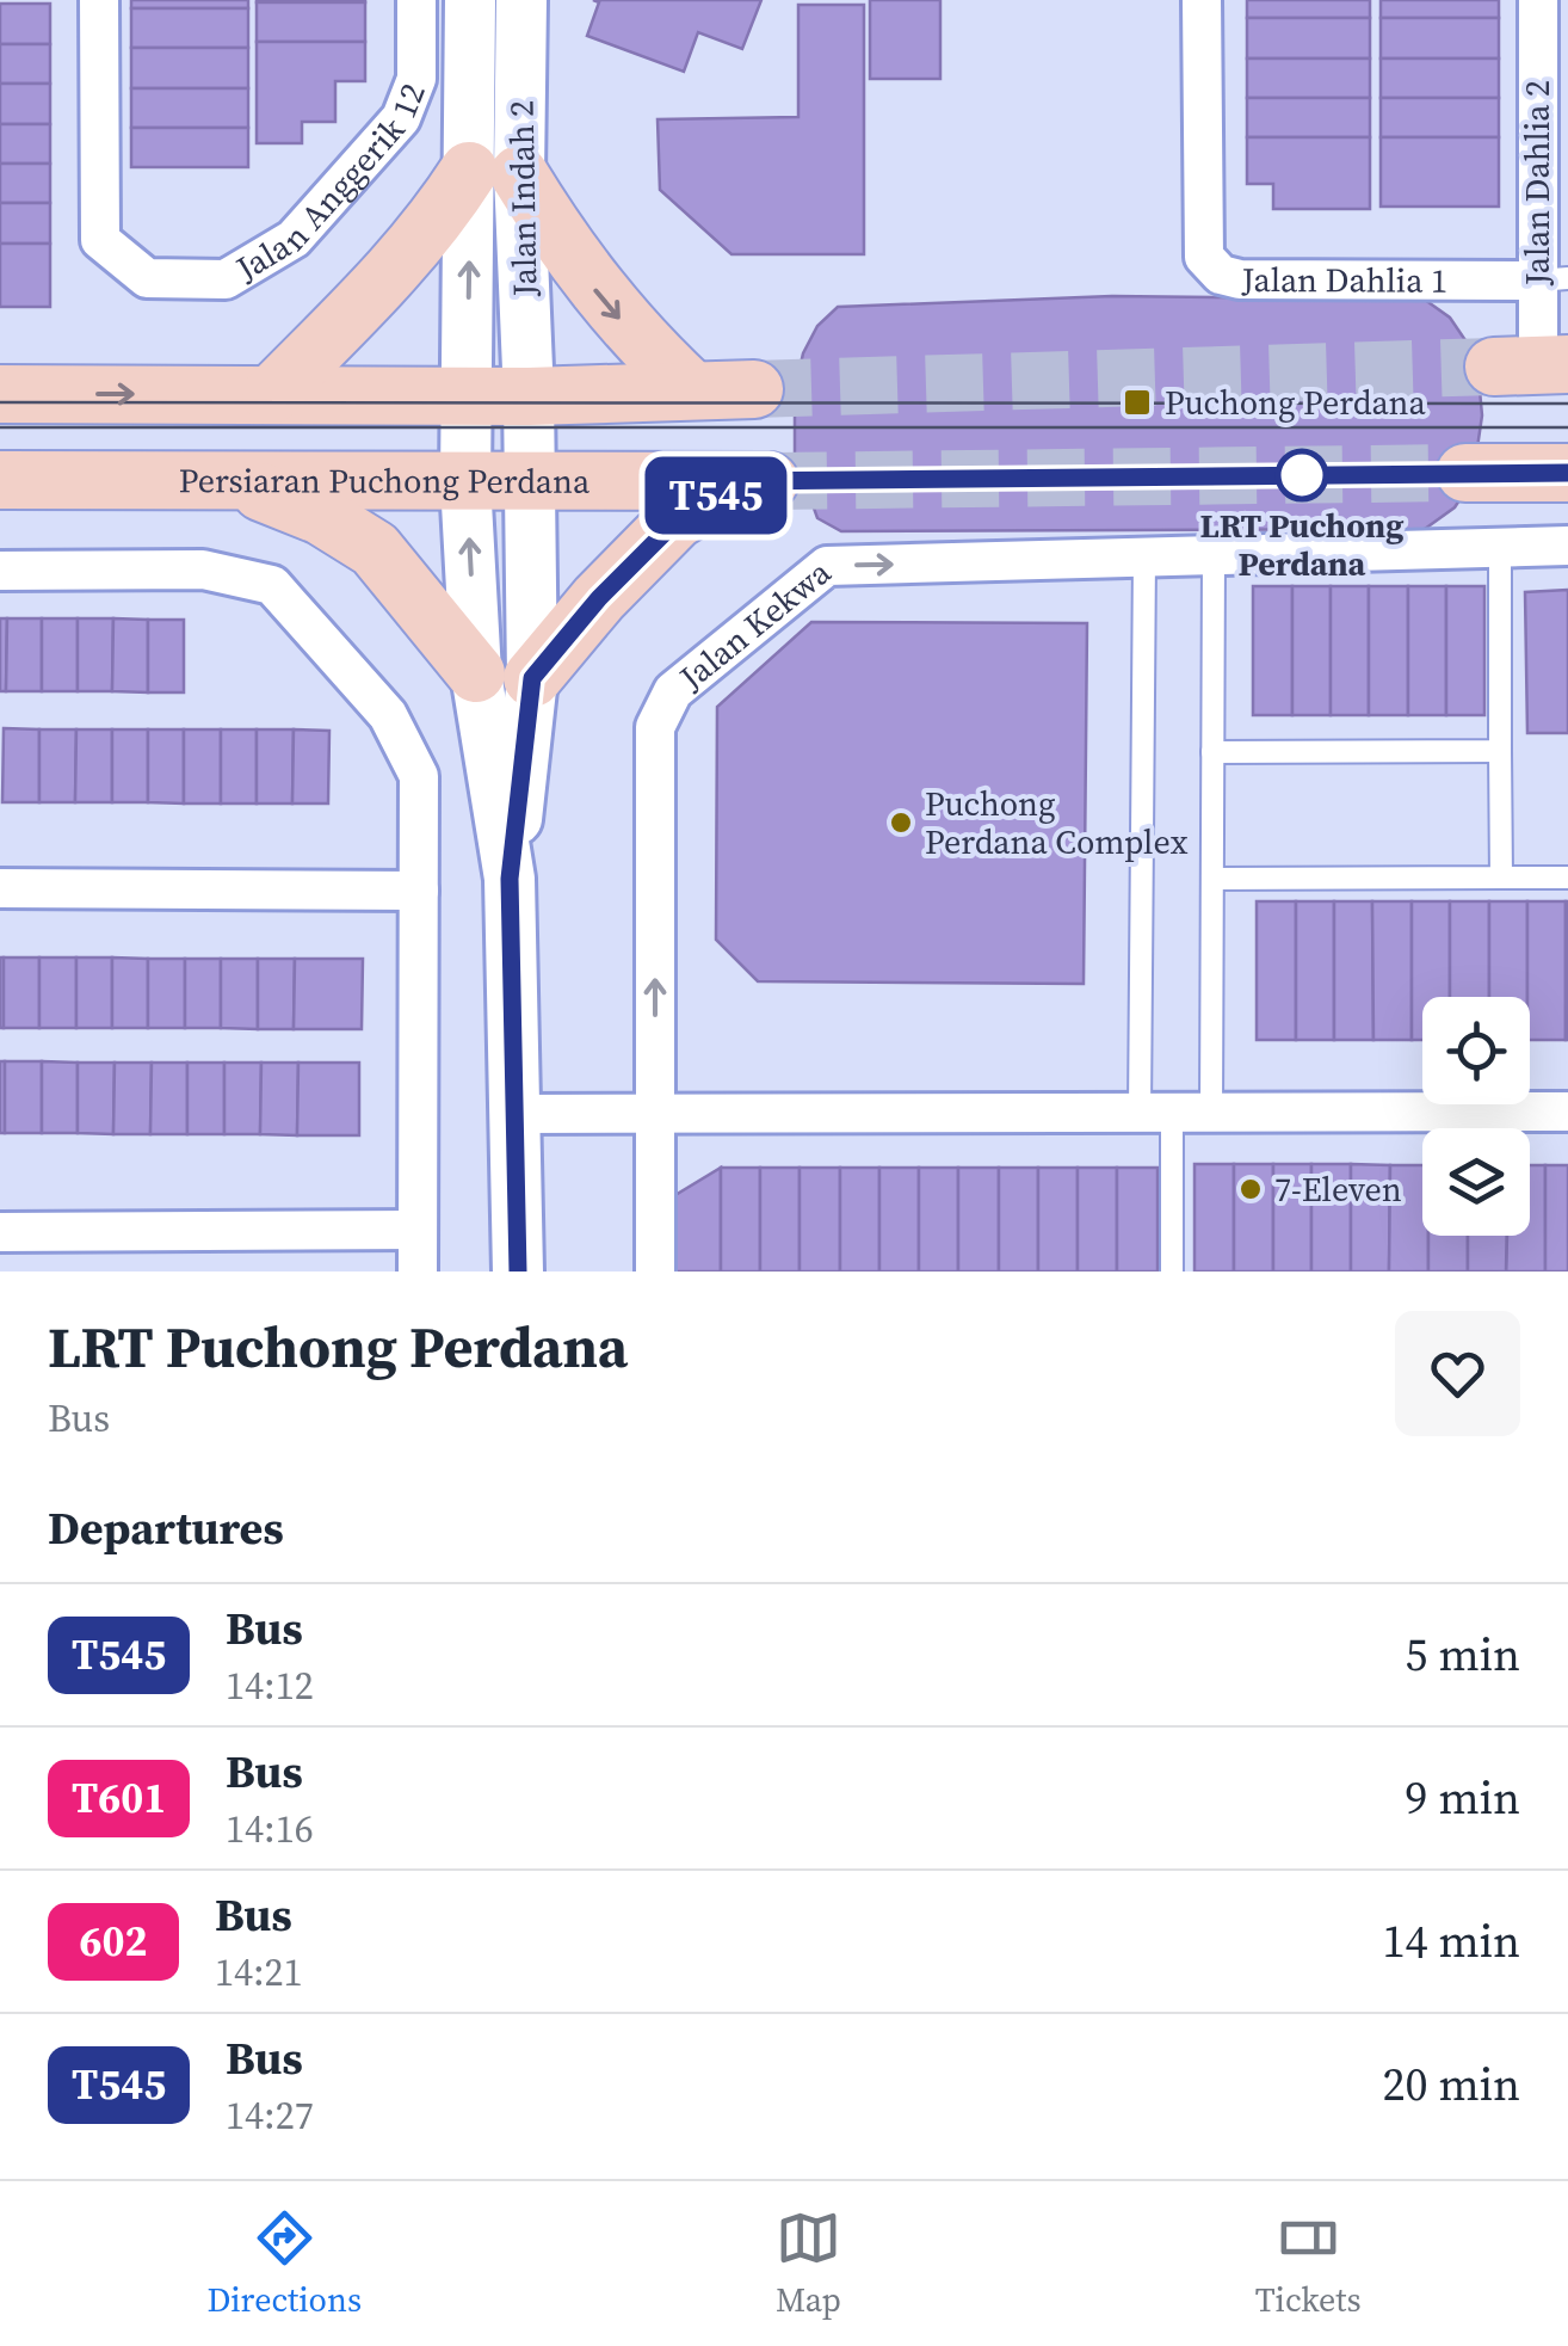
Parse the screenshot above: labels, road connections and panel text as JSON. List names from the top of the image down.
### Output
{
  "streets": {
    "main road": ["Persiaran Puchong Perdana"],
    "street": [
      "Jalan Anggerik 12",
      "Jalan Dahlia 2",
      "Jalan Indah 2",
      "Jalan Dahlia 1",
      "Jalan Kekwa"
    ]
  },
  "crossings": [
    ["Jalan Dahlia 2", "Jalan Dahlia 1"],
    ["Jalan Indah 2", "Persiaran Puchong Perdana"]
  ],
  "places": {
    "transit": ["Puchong Perdana"],
    "other": ["LRT Puchong Perdana", "Puchong Perdana Complex", "7-Eleven"]
  },
  "lines": ["bus line T545"],
  "page": {
    "on_map": "T545",
    "heading": [
      ["LRT Puchong Perdana", "Bus"],
      "Departures"
    ],
    "list": [
      {
        "mark": "T545",
        "name": "Bus",
        "note": "14:12",
        "value": "5 min"
      },
      {
        "mark": "T601",
        "name": "Bus",
        "note": "14:16",
        "value": "9 min"
      },
      {
        "mark": "602",
        "name": "Bus",
        "note": "14:21",
        "value": "14 min"
      },
      {
        "mark": "T545",
        "name": "Bus",
        "note": "14:27",
        "value": "20 min"
      }
    ],
    "tabs": ["Directions", "Map", "Tickets"]
  }
}
